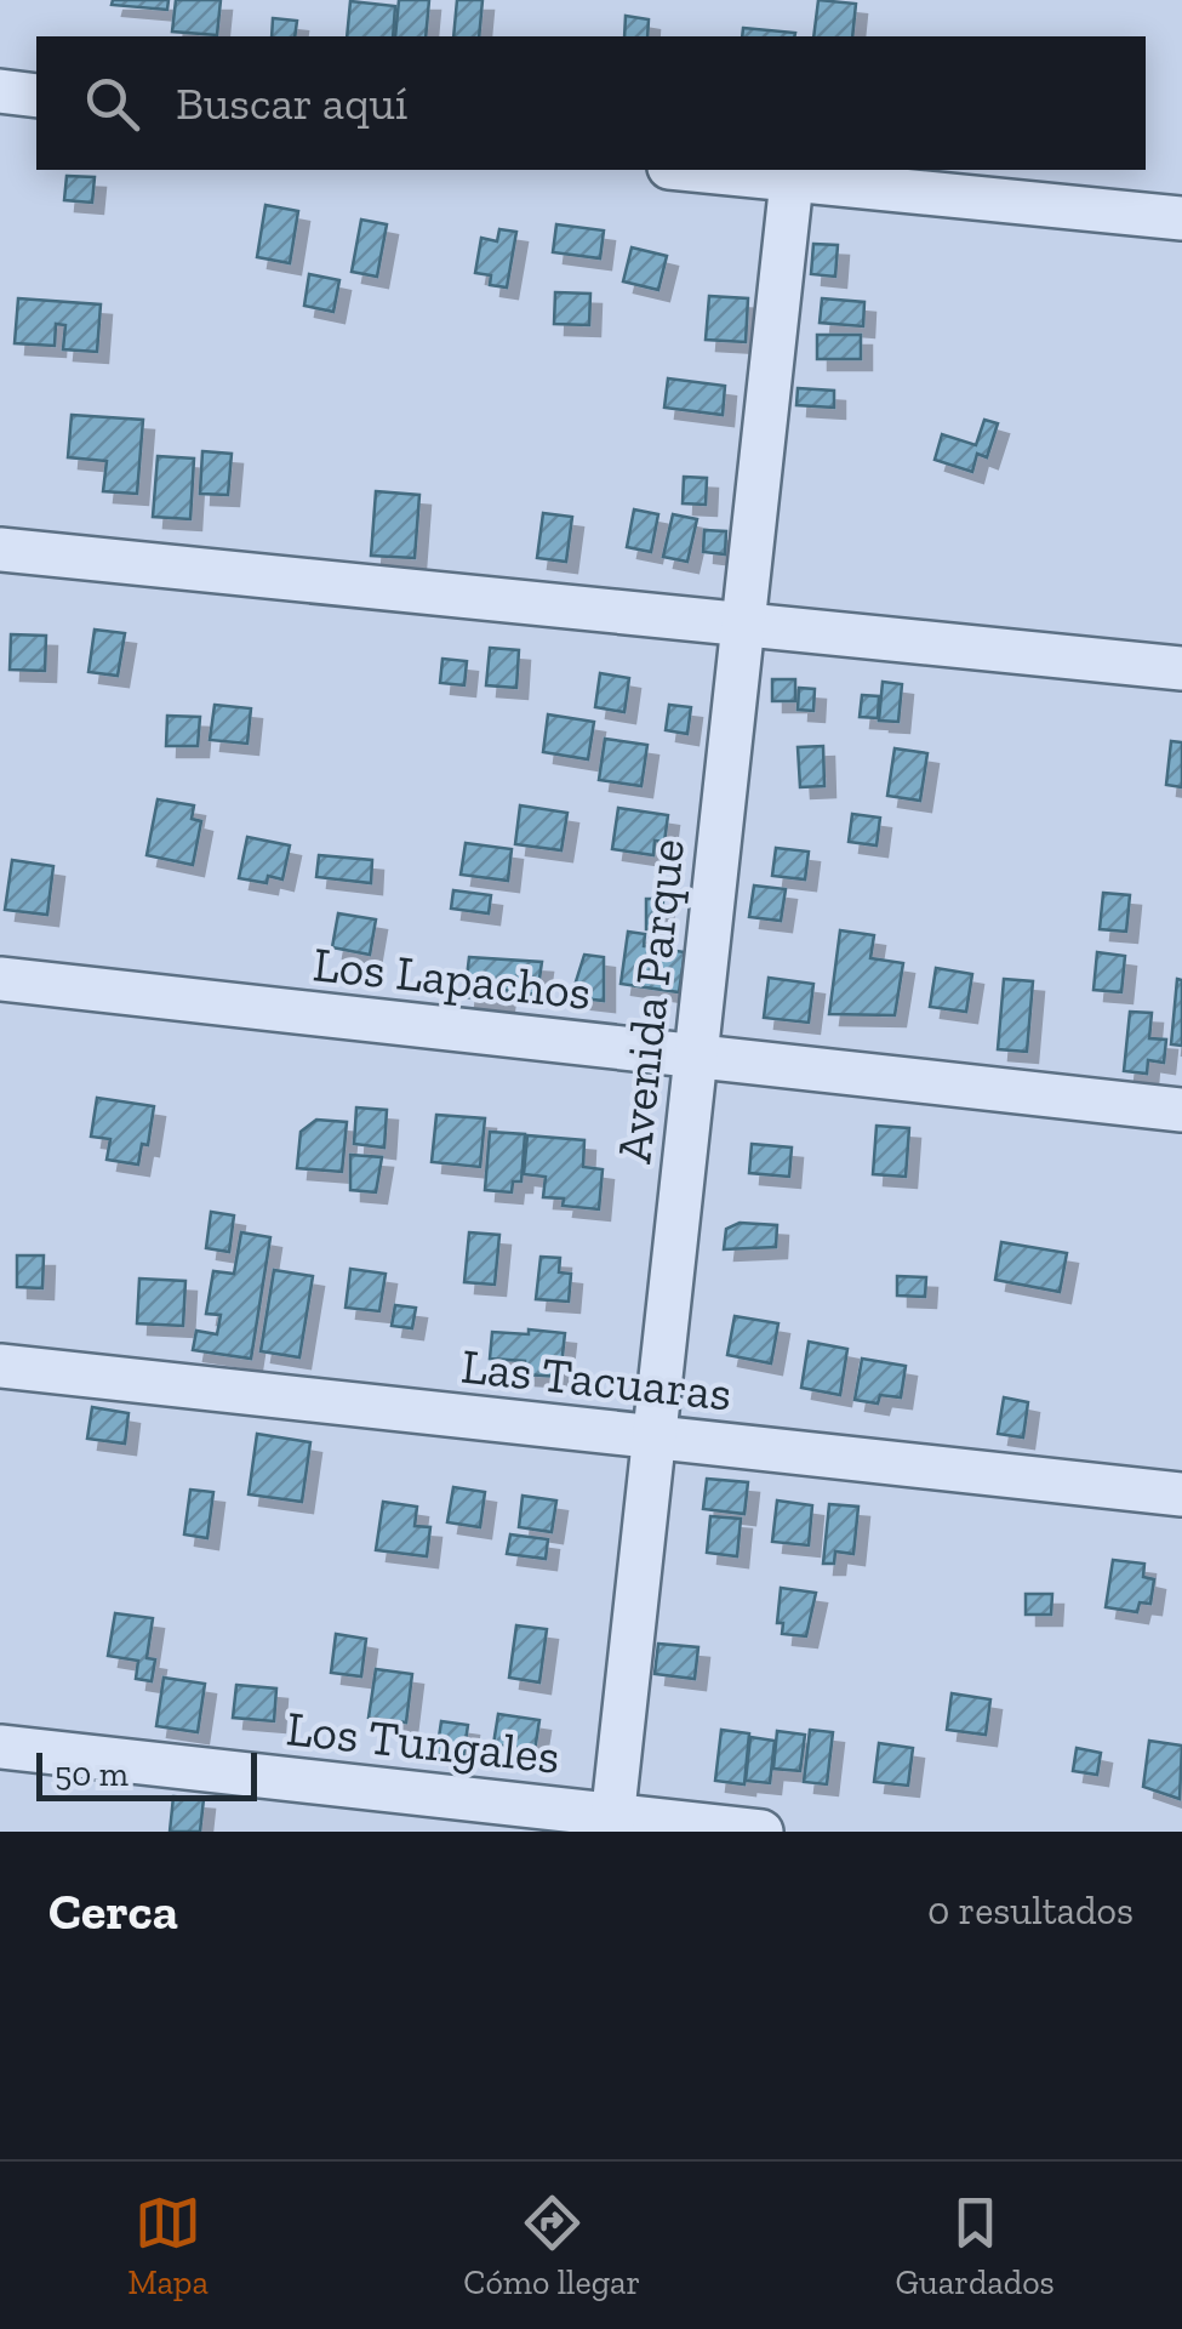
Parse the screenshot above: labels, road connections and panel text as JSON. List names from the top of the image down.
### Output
{
  "streets": {
    "street": [
      "Los Lapachos",
      "Avenida Parque",
      "Las Tacuaras",
      "Los Tungales"
    ]
  },
  "crossings": [
    ["Los Lapachos", "Avenida Parque"],
    ["Avenida Parque", "Las Tacuaras"],
    ["Avenida Parque", "Los Tungales"]
  ],
  "scale_bar": "50 m",
  "page": {
    "search": "Buscar aquí",
    "scale": "50 m",
    "heading": ["Cerca", "0 resultados"],
    "nav": ["Mapa", "Cómo llegar", "Guardados"]
  }
}
